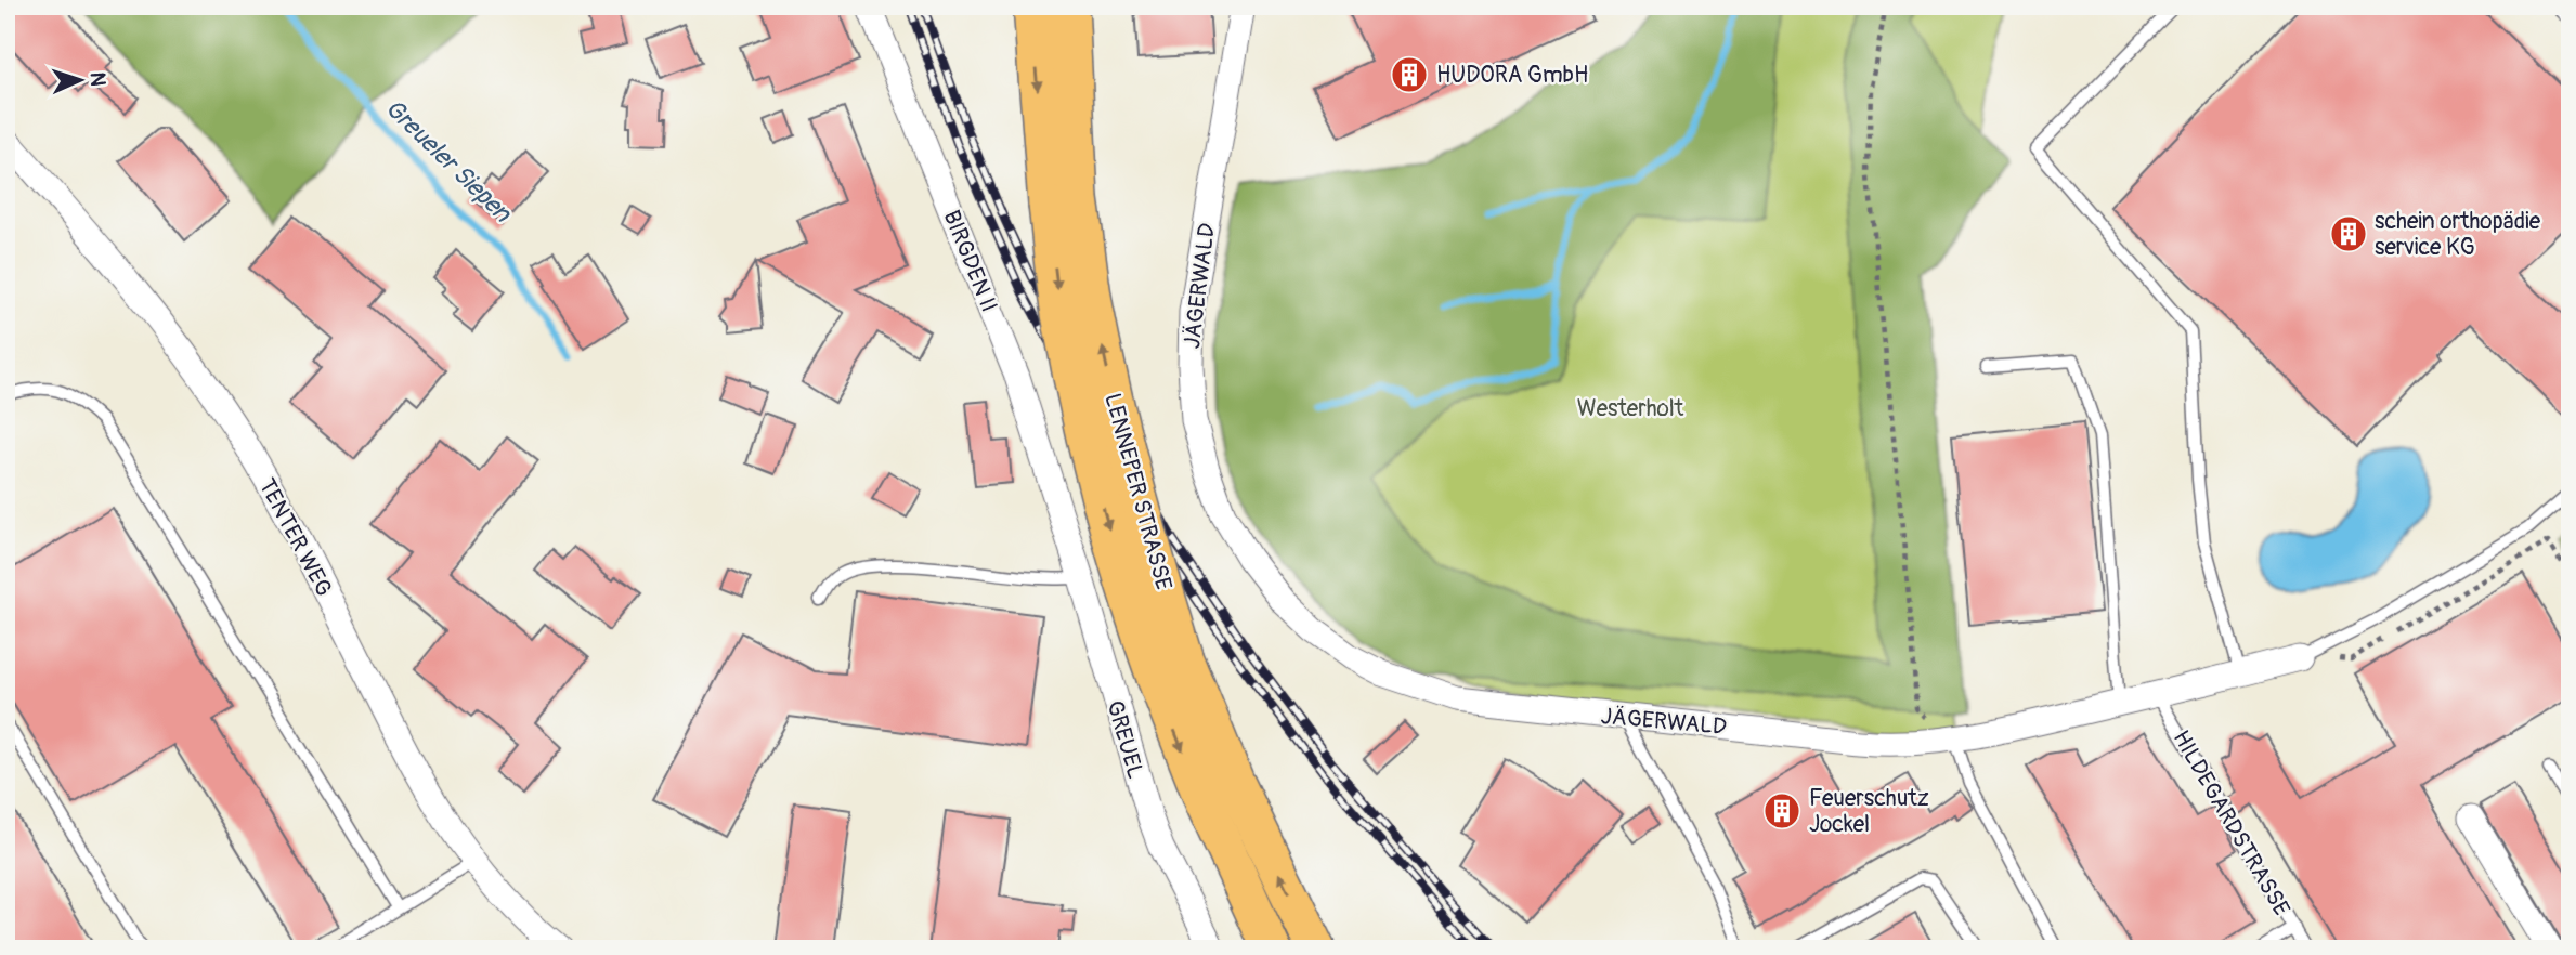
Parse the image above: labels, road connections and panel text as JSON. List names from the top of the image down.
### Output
{
  "streets": {
    "main road": ["LENNEPER STRASSE"],
    "street": [
      "BIRGDEN II",
      "JÄGERWALD",
      "TENTER WEG",
      "GREUEL"
    ],
    "lane": ["HILDEGARDSTRASSE"]
  },
  "crossings": [
    ["BIRGDEN II", "GREUEL"]
  ],
  "water": ["Greueler Siepen"],
  "parks": ["Westerholt"],
  "places": {
    "building": ["HUDORA GmbH", "schein orthopädie service KG", "Feuerschutz Jockel"]
  },
  "north": "right"
}
